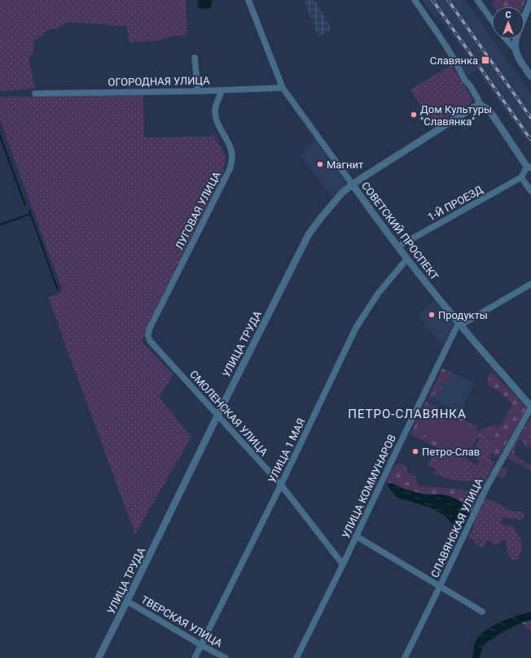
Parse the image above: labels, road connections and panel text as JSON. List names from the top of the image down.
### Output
{
  "streets": {
    "street": [
      "ОГОРОДНАЯ УЛИЦА",
      "1-Й ПРОЕЗД",
      "ЛУГОВАЯ УЛИЦА",
      "СОВЕТСКИЙ ПРОСПЕКТ",
      "УЛИЦА ТРУДА",
      "СМОЛЕНСКАЯ УЛИЦА",
      "УЛИЦА 1 МАЯ",
      "УЛИЦА КОММУНАРОВ",
      "СЛАВЯНСКАЯ УЛИЦА",
      "ТВЕРСКАЯ УЛИЦА"
    ]
  },
  "crossings": [
    ["ОГОРОДНАЯ УЛИЦА", "ЛУГОВАЯ УЛИЦА"],
    ["ОГОРОДНАЯ УЛИЦА", "СОВЕТСКИЙ ПРОСПЕКТ"],
    ["1-Й ПРОЕЗД", "СОВЕТСКИЙ ПРОСПЕКТ"],
    ["ЛУГОВАЯ УЛИЦА", "СМОЛЕНСКАЯ УЛИЦА"],
    ["СОВЕТСКИЙ ПРОСПЕКТ", "УЛИЦА ТРУДА"],
    ["СОВЕТСКИЙ ПРОСПЕКТ", "УЛИЦА 1 МАЯ"],
    ["СОВЕТСКИЙ ПРОСПЕКТ", "УЛИЦА КОММУНАРОВ"],
    ["СОВЕТСКИЙ ПРОСПЕКТ", "СЛАВЯНСКАЯ УЛИЦА"],
    ["УЛИЦА ТРУДА", "СМОЛЕНСКАЯ УЛИЦА"],
    ["УЛИЦА ТРУДА", "ТВЕРСКАЯ УЛИЦА"],
    ["СМОЛЕНСКАЯ УЛИЦА", "УЛИЦА 1 МАЯ"],
    ["СМОЛЕНСКАЯ УЛИЦА", "УЛИЦА КОММУНАРОВ"],
    ["УЛИЦА 1 МАЯ", "ТВЕРСКАЯ УЛИЦА"]
  ],
  "districts": ["ПЕТРО-СЛАВЯНКА"],
  "places": {
    "transit": ["Славянка"],
    "other": [
      "Дом Культуры \"Славянка\"",
      "Магнит",
      "Продукты",
      "Петро-Слав"
    ]
  },
  "north": "top"
}
